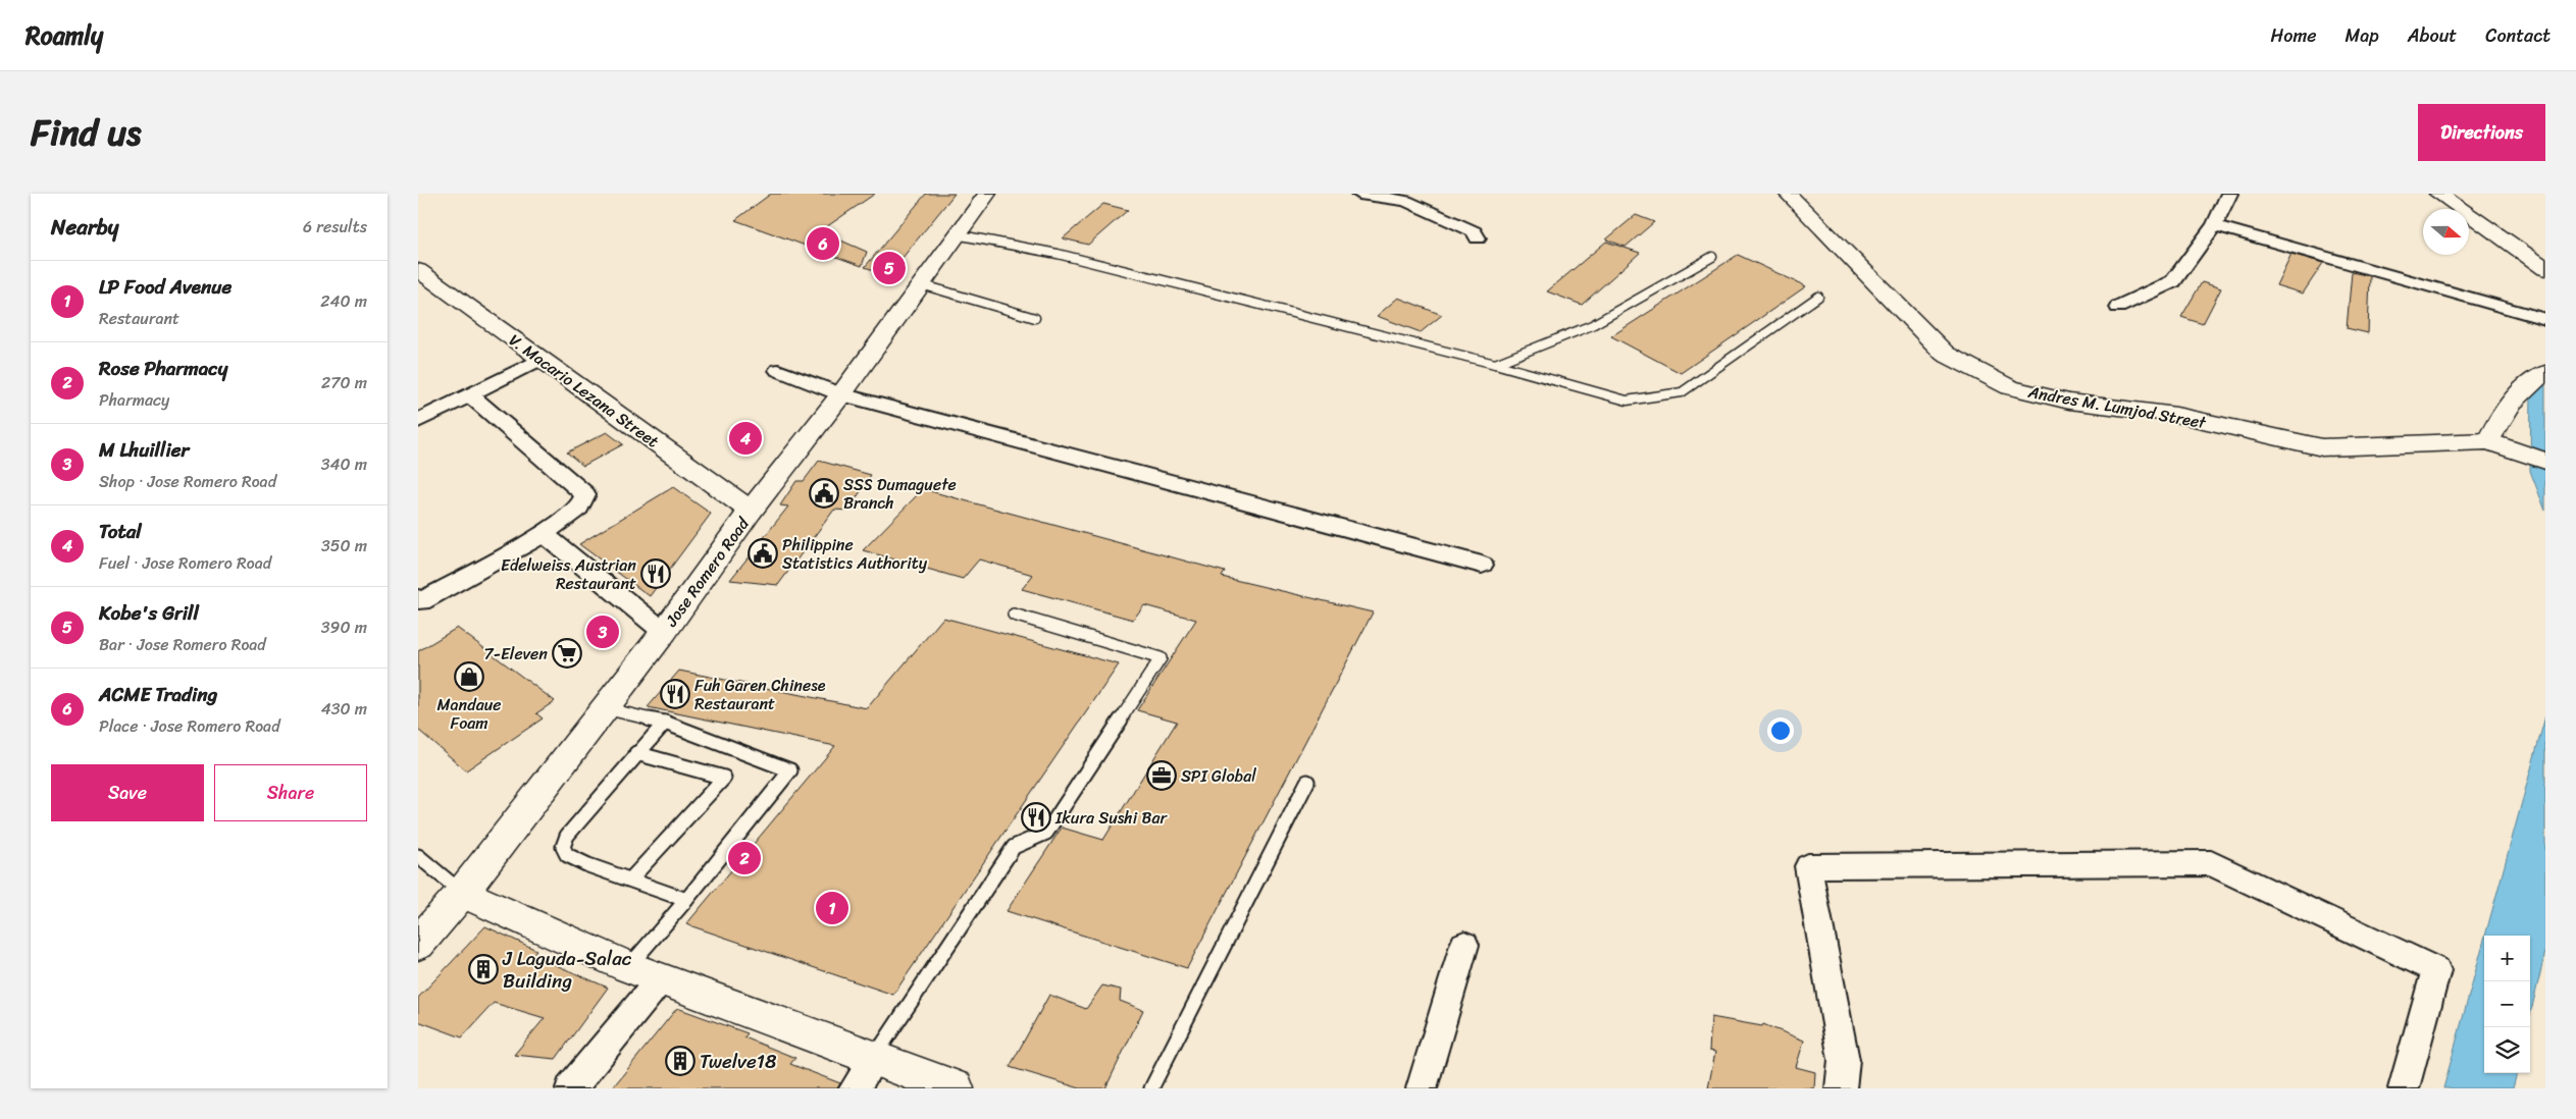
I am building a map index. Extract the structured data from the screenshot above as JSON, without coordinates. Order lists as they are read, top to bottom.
{
  "streets": {
    "main road": ["V. Macario Lezana Street", "Andres M. Lumjod Street", "Jose Romero Road"]
  },
  "crossings": [
    ["V. Macario Lezana Street", "Jose Romero Road"]
  ],
  "places": {
    "public building": ["SSS Dumaguete Branch", "Philippine Statistics Authority"],
    "restaurant": ["Edelweiss Austrian Restaurant", "Fuh Garen Chinese Restaurant", "Ikura Sushi Bar"],
    "supermarket": ["7-Eleven"],
    "shop": ["Mandaue Foam"],
    "office": ["SPI Global"],
    "building": ["J Laguda-Salac Building", "Twelve18"]
  },
  "north": "right",
  "page": {
    "header": "Roamly",
    "nav": [
      "Home",
      "Map",
      "About",
      "Contact"
    ],
    "title": "Find us",
    "buttons": [
      "Directions",
      ["Save", "Share"]
    ],
    "heading": ["Nearby", "6 results"],
    "pins": [
      "6",
      "5",
      "4",
      "3",
      "2",
      "1"
    ],
    "list": [
      {
        "mark": "1",
        "name": "LP Food Avenue",
        "note": "Restaurant",
        "value": "240 m"
      },
      {
        "mark": "2",
        "name": "Rose Pharmacy",
        "note": "Pharmacy",
        "value": "270 m"
      },
      {
        "mark": "3",
        "name": "M Lhuillier",
        "note": "Shop · Jose Romero Road",
        "value": "340 m"
      },
      {
        "mark": "4",
        "name": "Total",
        "note": "Fuel · Jose Romero Road",
        "value": "350 m"
      },
      {
        "mark": "5",
        "name": "Kobe's Grill",
        "note": "Bar · Jose Romero Road",
        "value": "390 m"
      },
      {
        "mark": "6",
        "name": "ACME Trading",
        "note": "Place · Jose Romero Road",
        "value": "430 m"
      }
    ],
    "map_buttons": ["+", "−"]
  }
}
